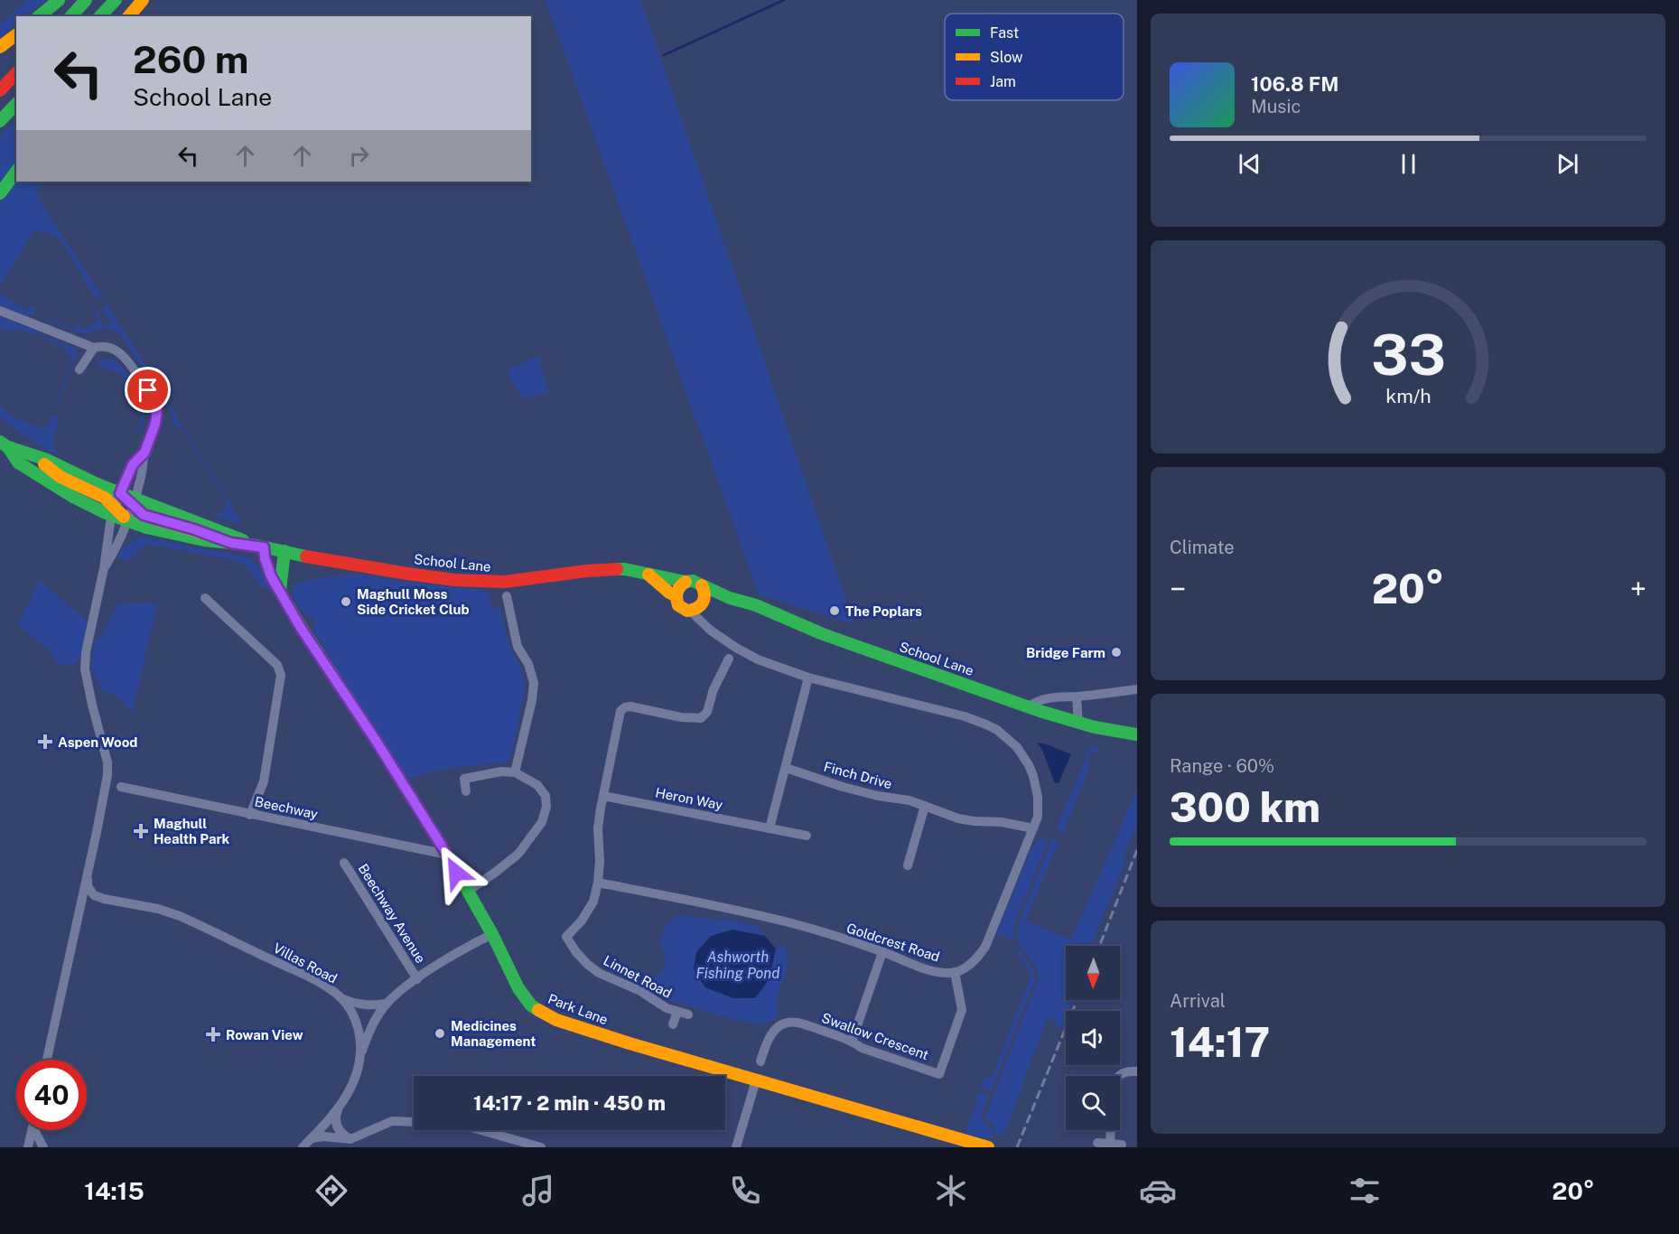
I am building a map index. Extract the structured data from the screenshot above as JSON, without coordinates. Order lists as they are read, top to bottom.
{
  "streets": {
    "main road": ["School Lane", "Park Lane"],
    "street": [
      "Finch Drive",
      "Heron Way",
      "Beechway",
      "Beechway Avenue",
      "Goldcrest Road",
      "Villas Road",
      "Linnet Road",
      "Swallow Crescent"
    ]
  },
  "crossings": [
    ["School Lane", "Goldcrest Road"],
    ["School Lane", "Park Lane"],
    ["Finch Drive", "Goldcrest Road"],
    ["Beechway", "Park Lane"],
    ["Goldcrest Road", "Linnet Road"],
    ["Goldcrest Road", "Swallow Crescent"]
  ],
  "water": ["Ashworth Fishing Pond"],
  "places": {
    "other": [
      "Maghull Moss Side Cricket Club",
      "The Poplars",
      "Bridge Farm",
      "Medicines Management"
    ],
    "health": ["Aspen Wood", "Maghull Health Park", "Rowan View"]
  },
  "legend": ["Fast", "Slow", "Jam"],
  "north": "bottom",
  "page": {
    "turn": ["260 m", "School Lane"],
    "song": ["106.8 FM", "Music"],
    "tile": [
      "Climate",
      ["Range · 60%", "300 km"],
      ["Arrival", "14:17"]
    ],
    "heat": ["−", "20°", "+"],
    "limit": "40",
    "trip": "14:17 · 2 min · 450 m",
    "tabs": ["14:15", "20°"],
    "gauge": ["33", "km/h"]
  }
}
